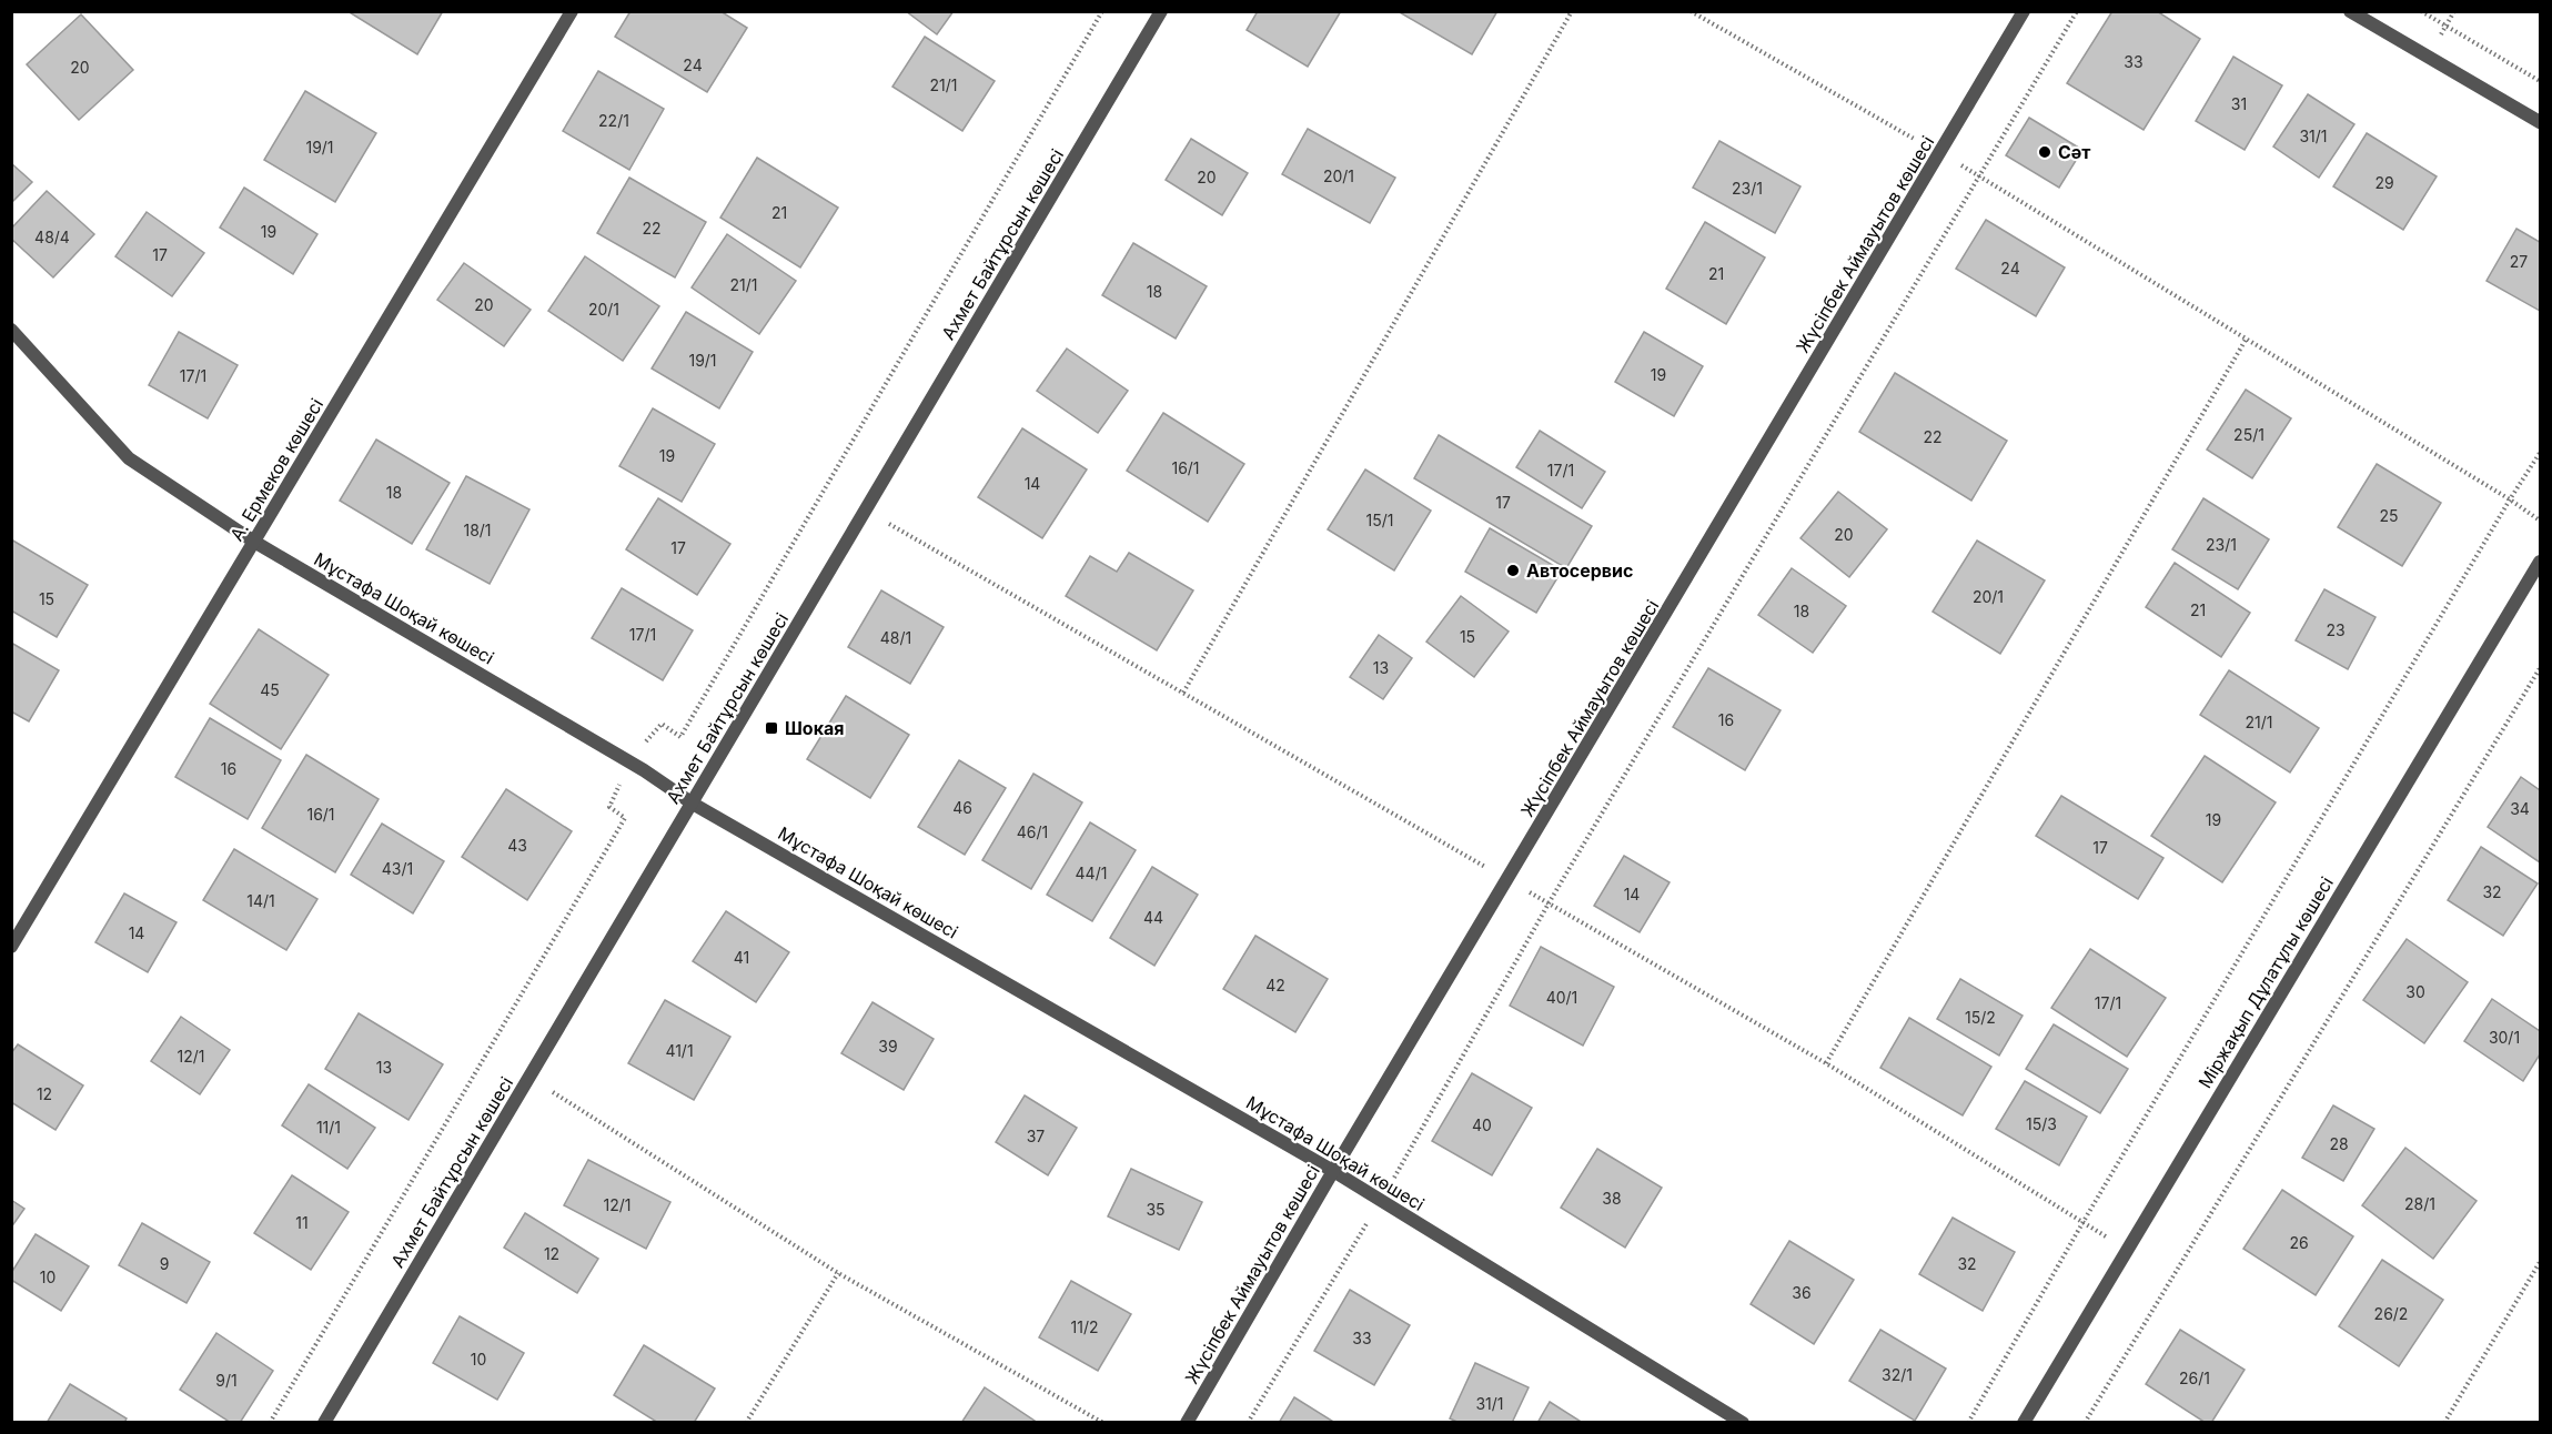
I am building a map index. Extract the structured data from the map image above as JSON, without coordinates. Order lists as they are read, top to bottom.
{
  "streets": {
    "street": [
      "Ахмет Байтұрсын көшесі",
      "Жүсіпбек Аймауытов көшесі",
      "А. Ермеков көшесі",
      "Мұстафа Шоқай көшесі",
      "Міржақып Дұлатұлы көшесі"
    ]
  },
  "crossings": [
    ["Ахмет Байтұрсын көшесі", "Мұстафа Шоқай көшесі"],
    ["Жүсіпбек Аймауытов көшесі", "Мұстафа Шоқай көшесі"],
    ["А. Ермеков көшесі", "Мұстафа Шоқай көшесі"]
  ],
  "places": {
    "other": ["Сәт", "Автосервис"],
    "transit": ["Шокая"]
  },
  "house_numbers": [
    "33",
    "24",
    "20",
    "21/1",
    "31",
    "22/1",
    "31/1",
    "19/1",
    "20/1",
    "20",
    "29",
    "23/1",
    "21",
    "22",
    "19",
    "48/4",
    "17",
    "27",
    "24",
    "21",
    "21/1",
    "18",
    "20",
    "20/1",
    "19/1",
    "19",
    "17/1",
    "25/1",
    "22",
    "19",
    "16/1",
    "17/1",
    "14",
    "18",
    "17",
    "25",
    "15/1",
    "18/1",
    "20",
    "23/1",
    "17",
    "20/1",
    "15",
    "21",
    "18",
    "23",
    "17/1",
    "15",
    "48/1",
    "13",
    "45",
    "16",
    "21/1",
    "16",
    "46",
    "34",
    "16/1",
    "19",
    "46/1",
    "43",
    "17",
    "43/1",
    "44/1",
    "32",
    "14",
    "14/1",
    "44",
    "14",
    "41",
    "42",
    "30",
    "40/1",
    "17/1",
    "15/2",
    "30/1",
    "39",
    "41/1",
    "12/1",
    "13",
    "12",
    "15/3",
    "40",
    "11/1",
    "37",
    "28",
    "38",
    "28/1",
    "12/1",
    "35",
    "11",
    "26",
    "12",
    "9",
    "32",
    "10",
    "36",
    "26/2",
    "11/2",
    "33",
    "10",
    "32/1",
    "26/1",
    "9/1",
    "31/1"
  ]
}
